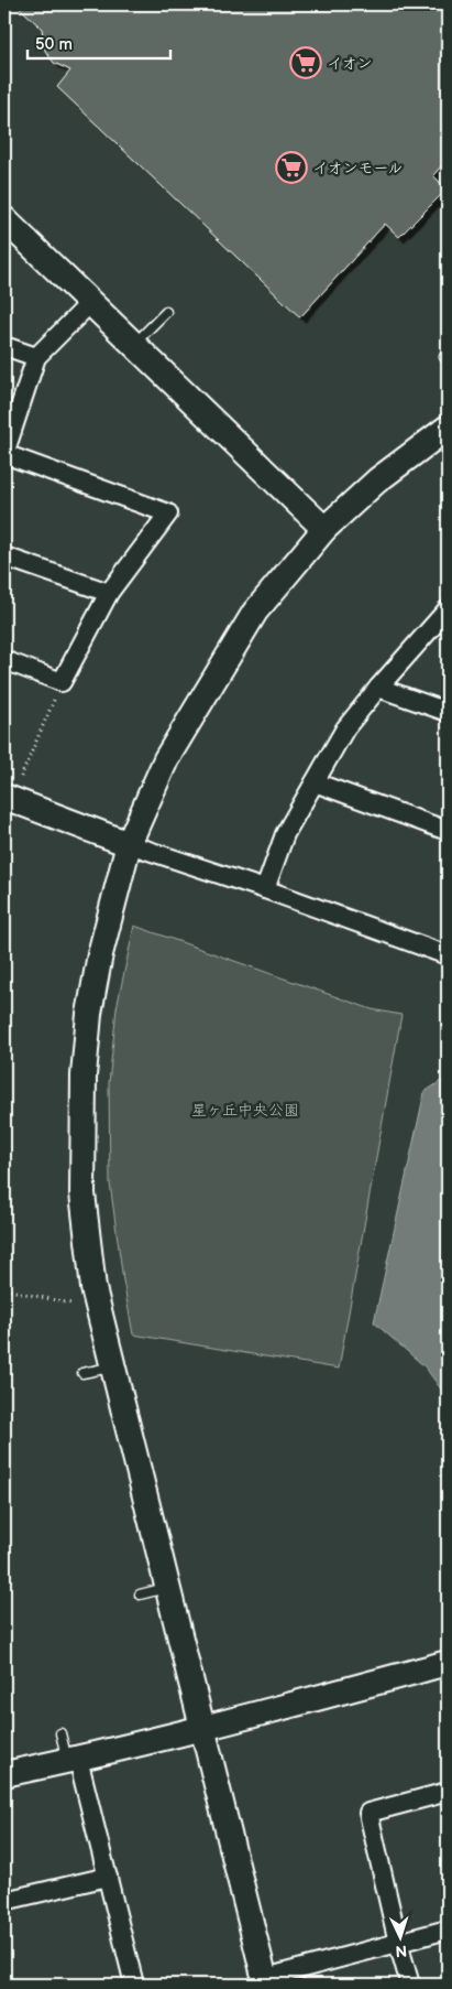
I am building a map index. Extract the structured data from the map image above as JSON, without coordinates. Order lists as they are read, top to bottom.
{
  "parks": ["星ヶ丘中央公園"],
  "places": {
    "supermarket": ["イオン", "イオンモール"]
  },
  "scale_bar": "50 m",
  "north": "bottom"
}
